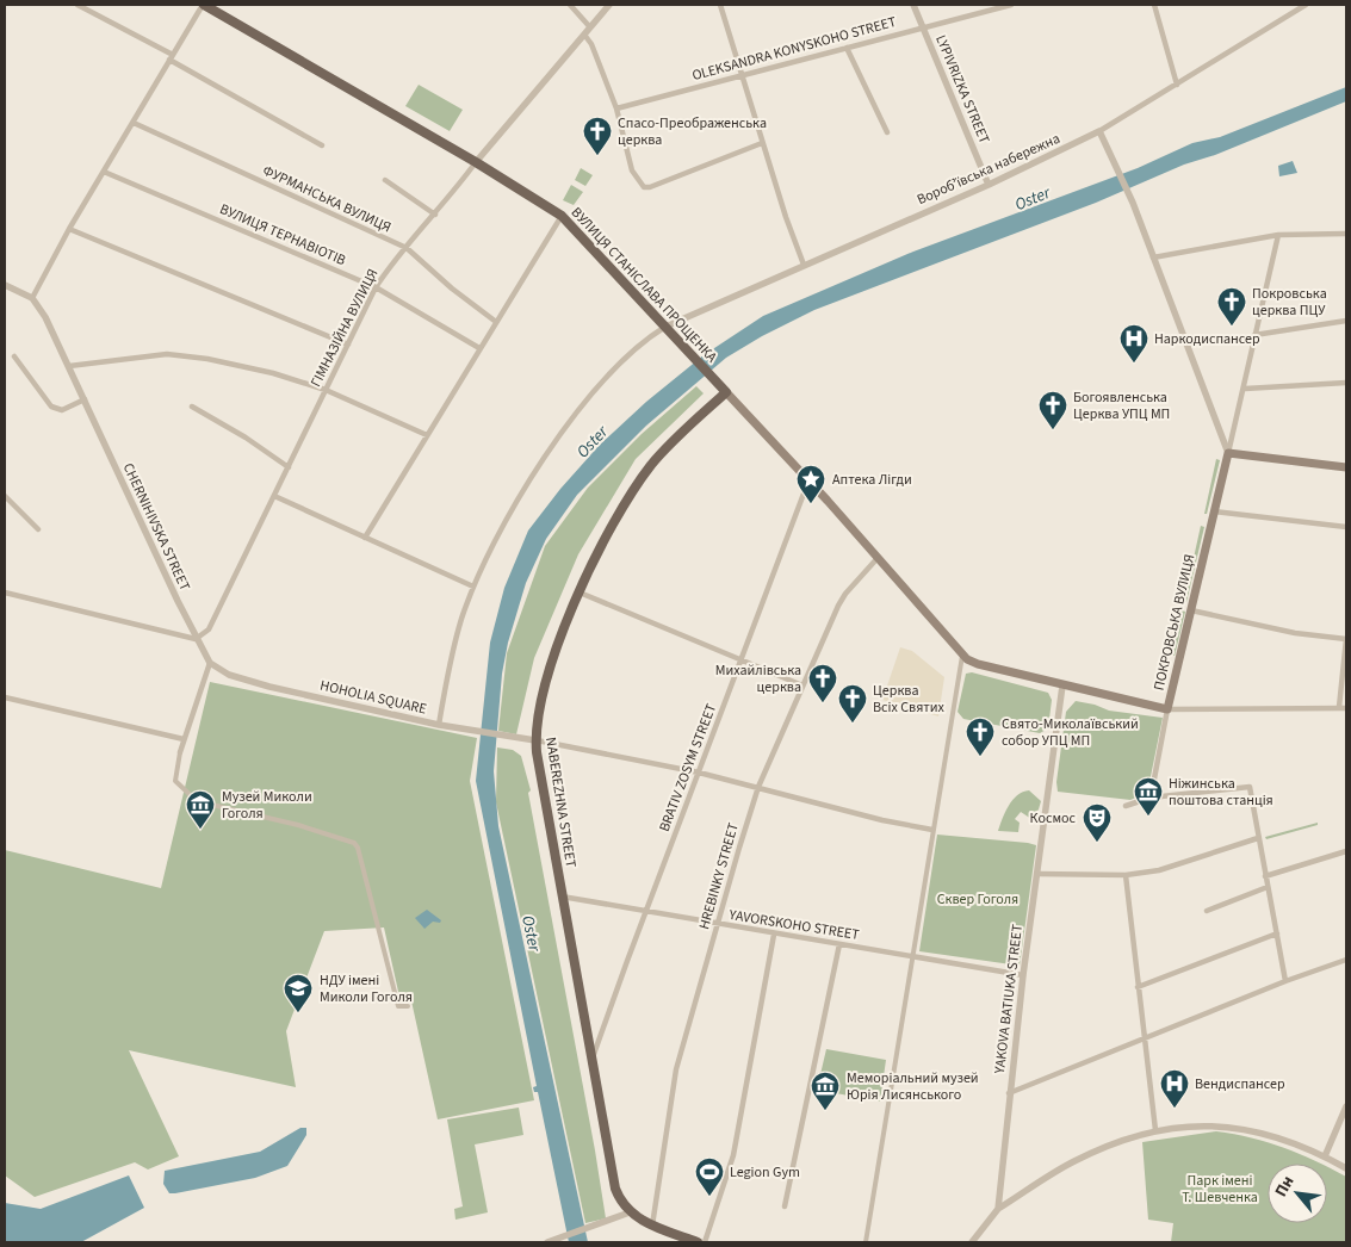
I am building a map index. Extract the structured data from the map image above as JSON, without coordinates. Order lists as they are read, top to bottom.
{
  "streets": {
    "main road": ["ВУЛИЦЯ СТАНІСЛАВА ПРОЩЕНКА", "ПОКРОВСЬКА ВУЛИЦЯ", "NABEREZHNA STREET"],
    "street": [
      "OLEKSANDRA KONYSKOHO STREET",
      "LYPIVRIZKA STREET",
      "Воробʼївська набережна",
      "ФУРМАНСЬКА ВУЛИЦЯ",
      "ВУЛИЦЯ ТЕРНАВІОТІВ",
      "ГІМНАЗІЙНА ВУЛИЦЯ",
      "CHERNIHIVSKA STREET",
      "HOHOLIA SQUARE",
      "BRATIV ZOSYM STREET",
      "HREBINKY STREET",
      "YAVORSKOHO STREET",
      "YAKOVA BATIUKA STREET"
    ]
  },
  "crossings": [
    ["OLEKSANDRA KONYSKOHO STREET", "LYPIVRIZKA STREET"],
    ["LYPIVRIZKA STREET", "Воробʼївська набережна"],
    ["Воробʼївська набережна", "ВУЛИЦЯ СТАНІСЛАВА ПРОЩЕНКА"],
    ["ФУРМАНСЬКА ВУЛИЦЯ", "ГІМНАЗІЙНА ВУЛИЦЯ"],
    ["ВУЛИЦЯ ТЕРНАВІОТІВ", "ГІМНАЗІЙНА ВУЛИЦЯ"],
    ["ВУЛИЦЯ СТАНІСЛАВА ПРОЩЕНКА", "ГІМНАЗІЙНА ВУЛИЦЯ"],
    ["ВУЛИЦЯ СТАНІСЛАВА ПРОЩЕНКА", "BRATIV ZOSYM STREET"],
    ["ВУЛИЦЯ СТАНІСЛАВА ПРОЩЕНКА", "NABEREZHNA STREET"],
    ["ВУЛИЦЯ СТАНІСЛАВА ПРОЩЕНКА", "HREBINKY STREET"],
    ["ГІМНАЗІЙНА ВУЛИЦЯ", "CHERNIHIVSKA STREET"],
    ["CHERNIHIVSKA STREET", "HOHOLIA SQUARE"],
    ["HOHOLIA SQUARE", "NABEREZHNA STREET"],
    ["BRATIV ZOSYM STREET", "NABEREZHNA STREET"],
    ["BRATIV ZOSYM STREET", "YAVORSKOHO STREET"],
    ["NABEREZHNA STREET", "HREBINKY STREET"],
    ["NABEREZHNA STREET", "YAVORSKOHO STREET"],
    ["HREBINKY STREET", "YAVORSKOHO STREET"],
    ["YAVORSKOHO STREET", "YAKOVA BATIUKA STREET"]
  ],
  "water": ["Oster"],
  "parks": ["Сквер Гоголя", "Парк імені Т. Шевченка"],
  "places": {
    "church": [
      "Спасо-Преображенська церква",
      "Покровська церква ПЦУ",
      "Богоявленська Церква УПЦ МП",
      "Михайлівська церква",
      "Церква Всіх Святих",
      "Свято-Миколаївський собор УПЦ МП"
    ],
    "hospital": ["Наркодиспансер", "Вендиспансер"],
    "place": ["Аптека Лігди"],
    "museum": ["Ніжинська поштова станція", "Музей Миколи Гоголя", "Меморіальний музей Юрія Лисянського"],
    "theatre": ["Космос"],
    "school or university": ["НДУ імені Миколи Гоголя"],
    "sports": ["Legion Gym"]
  },
  "north": "top left"
}
